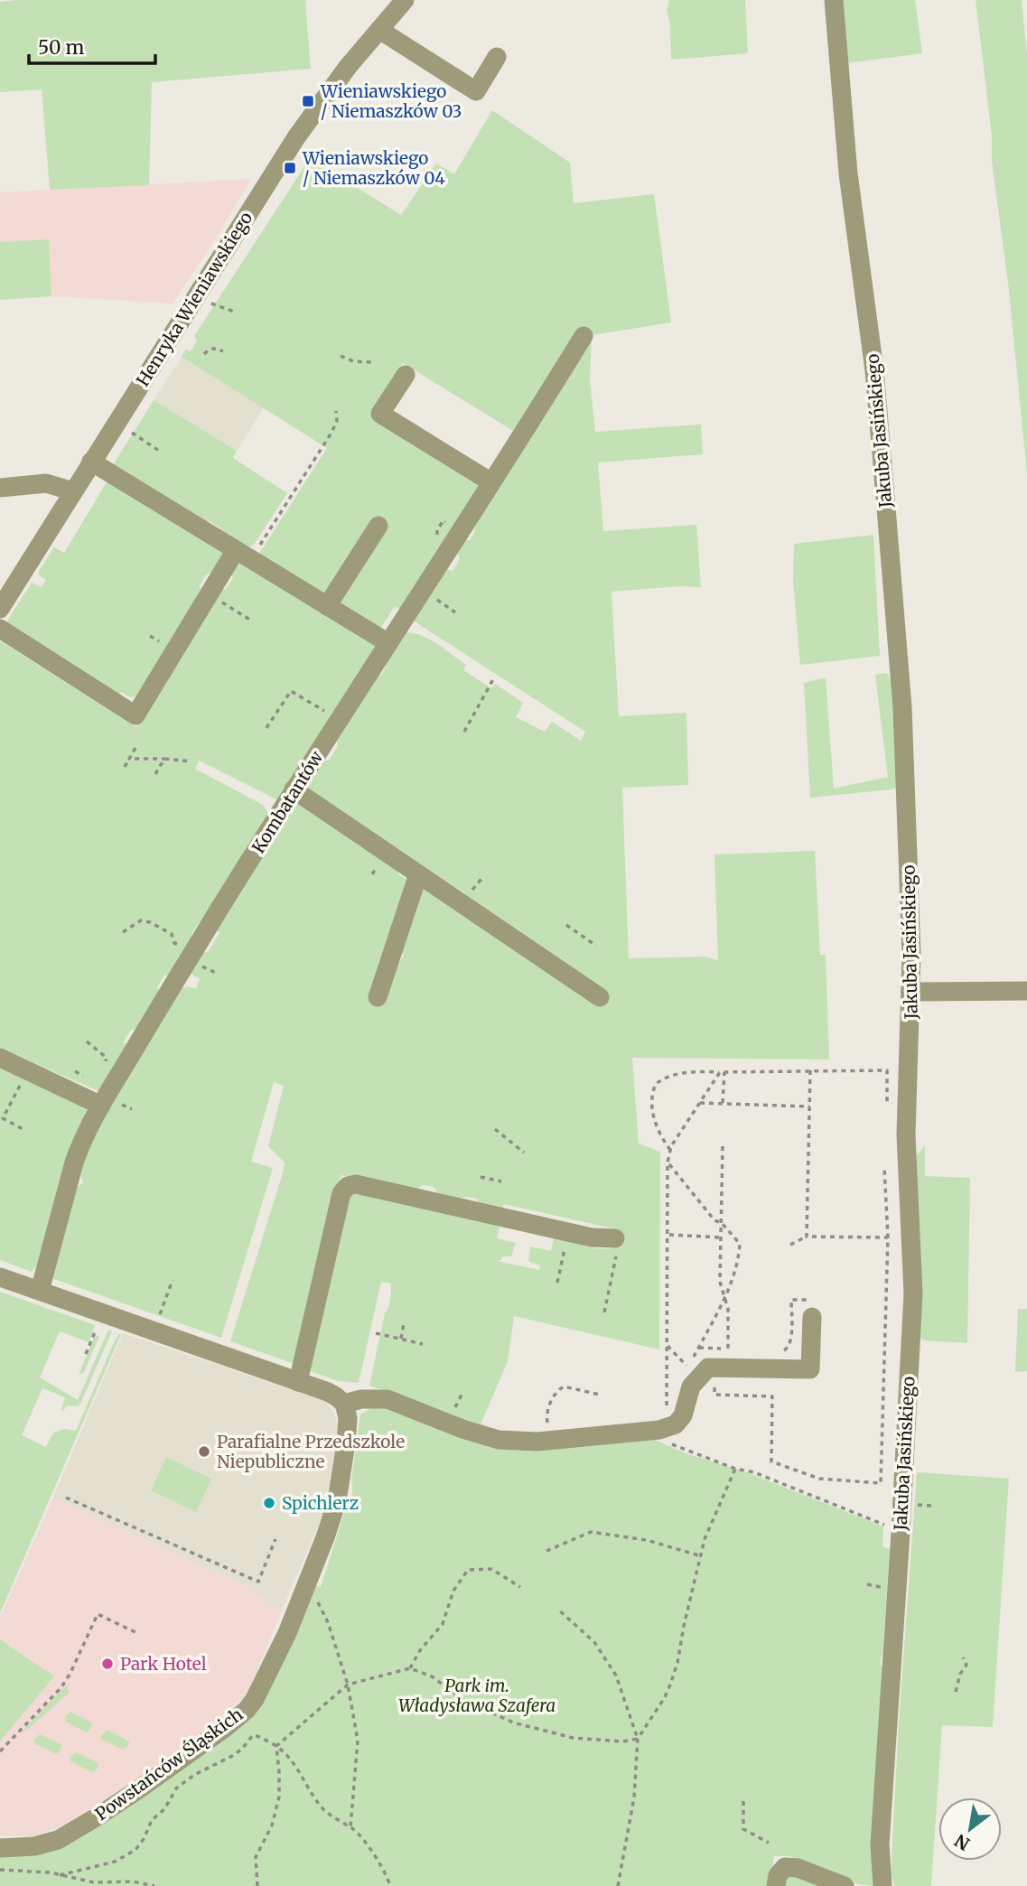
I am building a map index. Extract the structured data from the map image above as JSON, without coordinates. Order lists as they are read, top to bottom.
{
  "streets": {
    "street": [
      "Henryka Wieniawskiego",
      "Jakuba Jasińskiego",
      "Kombatantów",
      "Powstańców Śląskich"
    ]
  },
  "parks": ["Park im. Władysława Szafera"],
  "places": {
    "transit": ["Wieniawskiego / Niemaszków 03", "Wieniawskiego / Niemaszków 04"],
    "other": ["Parafialne Przedszkole Niepubliczne", "Spichlerz", "Park Hotel"]
  },
  "scale_bar": "50 m",
  "north": "bottom left"
}
